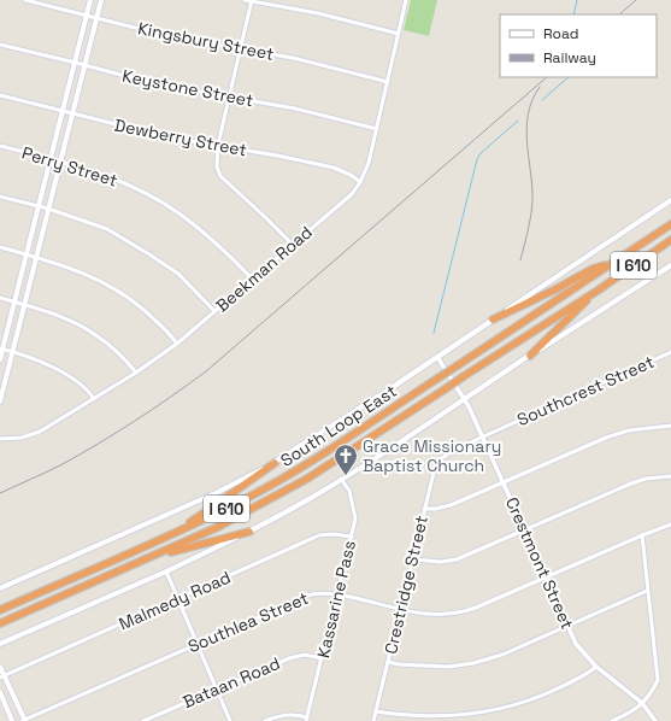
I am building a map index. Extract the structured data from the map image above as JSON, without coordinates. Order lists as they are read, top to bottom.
{
  "streets": {
    "highway": ["I 610", "South Loop East"],
    "street": [
      "Kingsbury Street",
      "Keystone Street",
      "Dewberry Street",
      "Perry Street",
      "Beekman Road",
      "Southcrest Street",
      "Crestmont Street",
      "Crestridge Street",
      "Kassarine Pass",
      "Malmedy Road",
      "Southlea Street",
      "Bataan Road"
    ]
  },
  "crossings": [
    ["Kingsbury Street", "Beekman Road"],
    ["Keystone Street", "Beekman Road"],
    ["Dewberry Street", "Beekman Road"],
    ["Perry Street", "Beekman Road"],
    ["Southcrest Street", "Crestmont Street"],
    ["Southcrest Street", "Crestridge Street"],
    ["Crestmont Street", "Southlea Street"],
    ["Crestridge Street", "Southlea Street"],
    ["Kassarine Pass", "Malmedy Road"],
    ["Kassarine Pass", "Southlea Street"],
    ["Kassarine Pass", "Bataan Road"]
  ],
  "places": {
    "church": ["Grace Missionary Baptist Church"]
  },
  "legend": ["Road", "Railway"]
}
